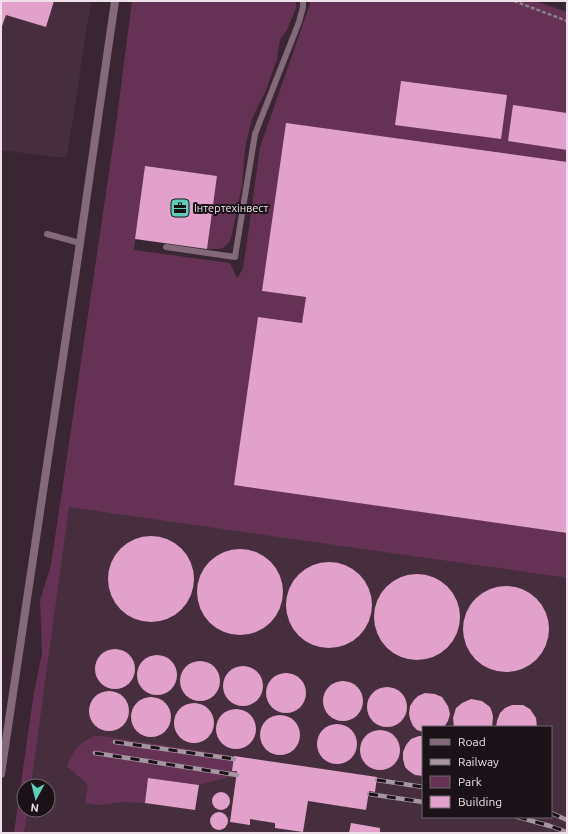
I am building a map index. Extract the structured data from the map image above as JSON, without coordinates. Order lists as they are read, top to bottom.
{
  "places": {
    "office": ["Інтертехінвест"]
  },
  "legend": [
    "Road",
    "Railway",
    "Park",
    "Building"
  ],
  "north": "bottom"
}
